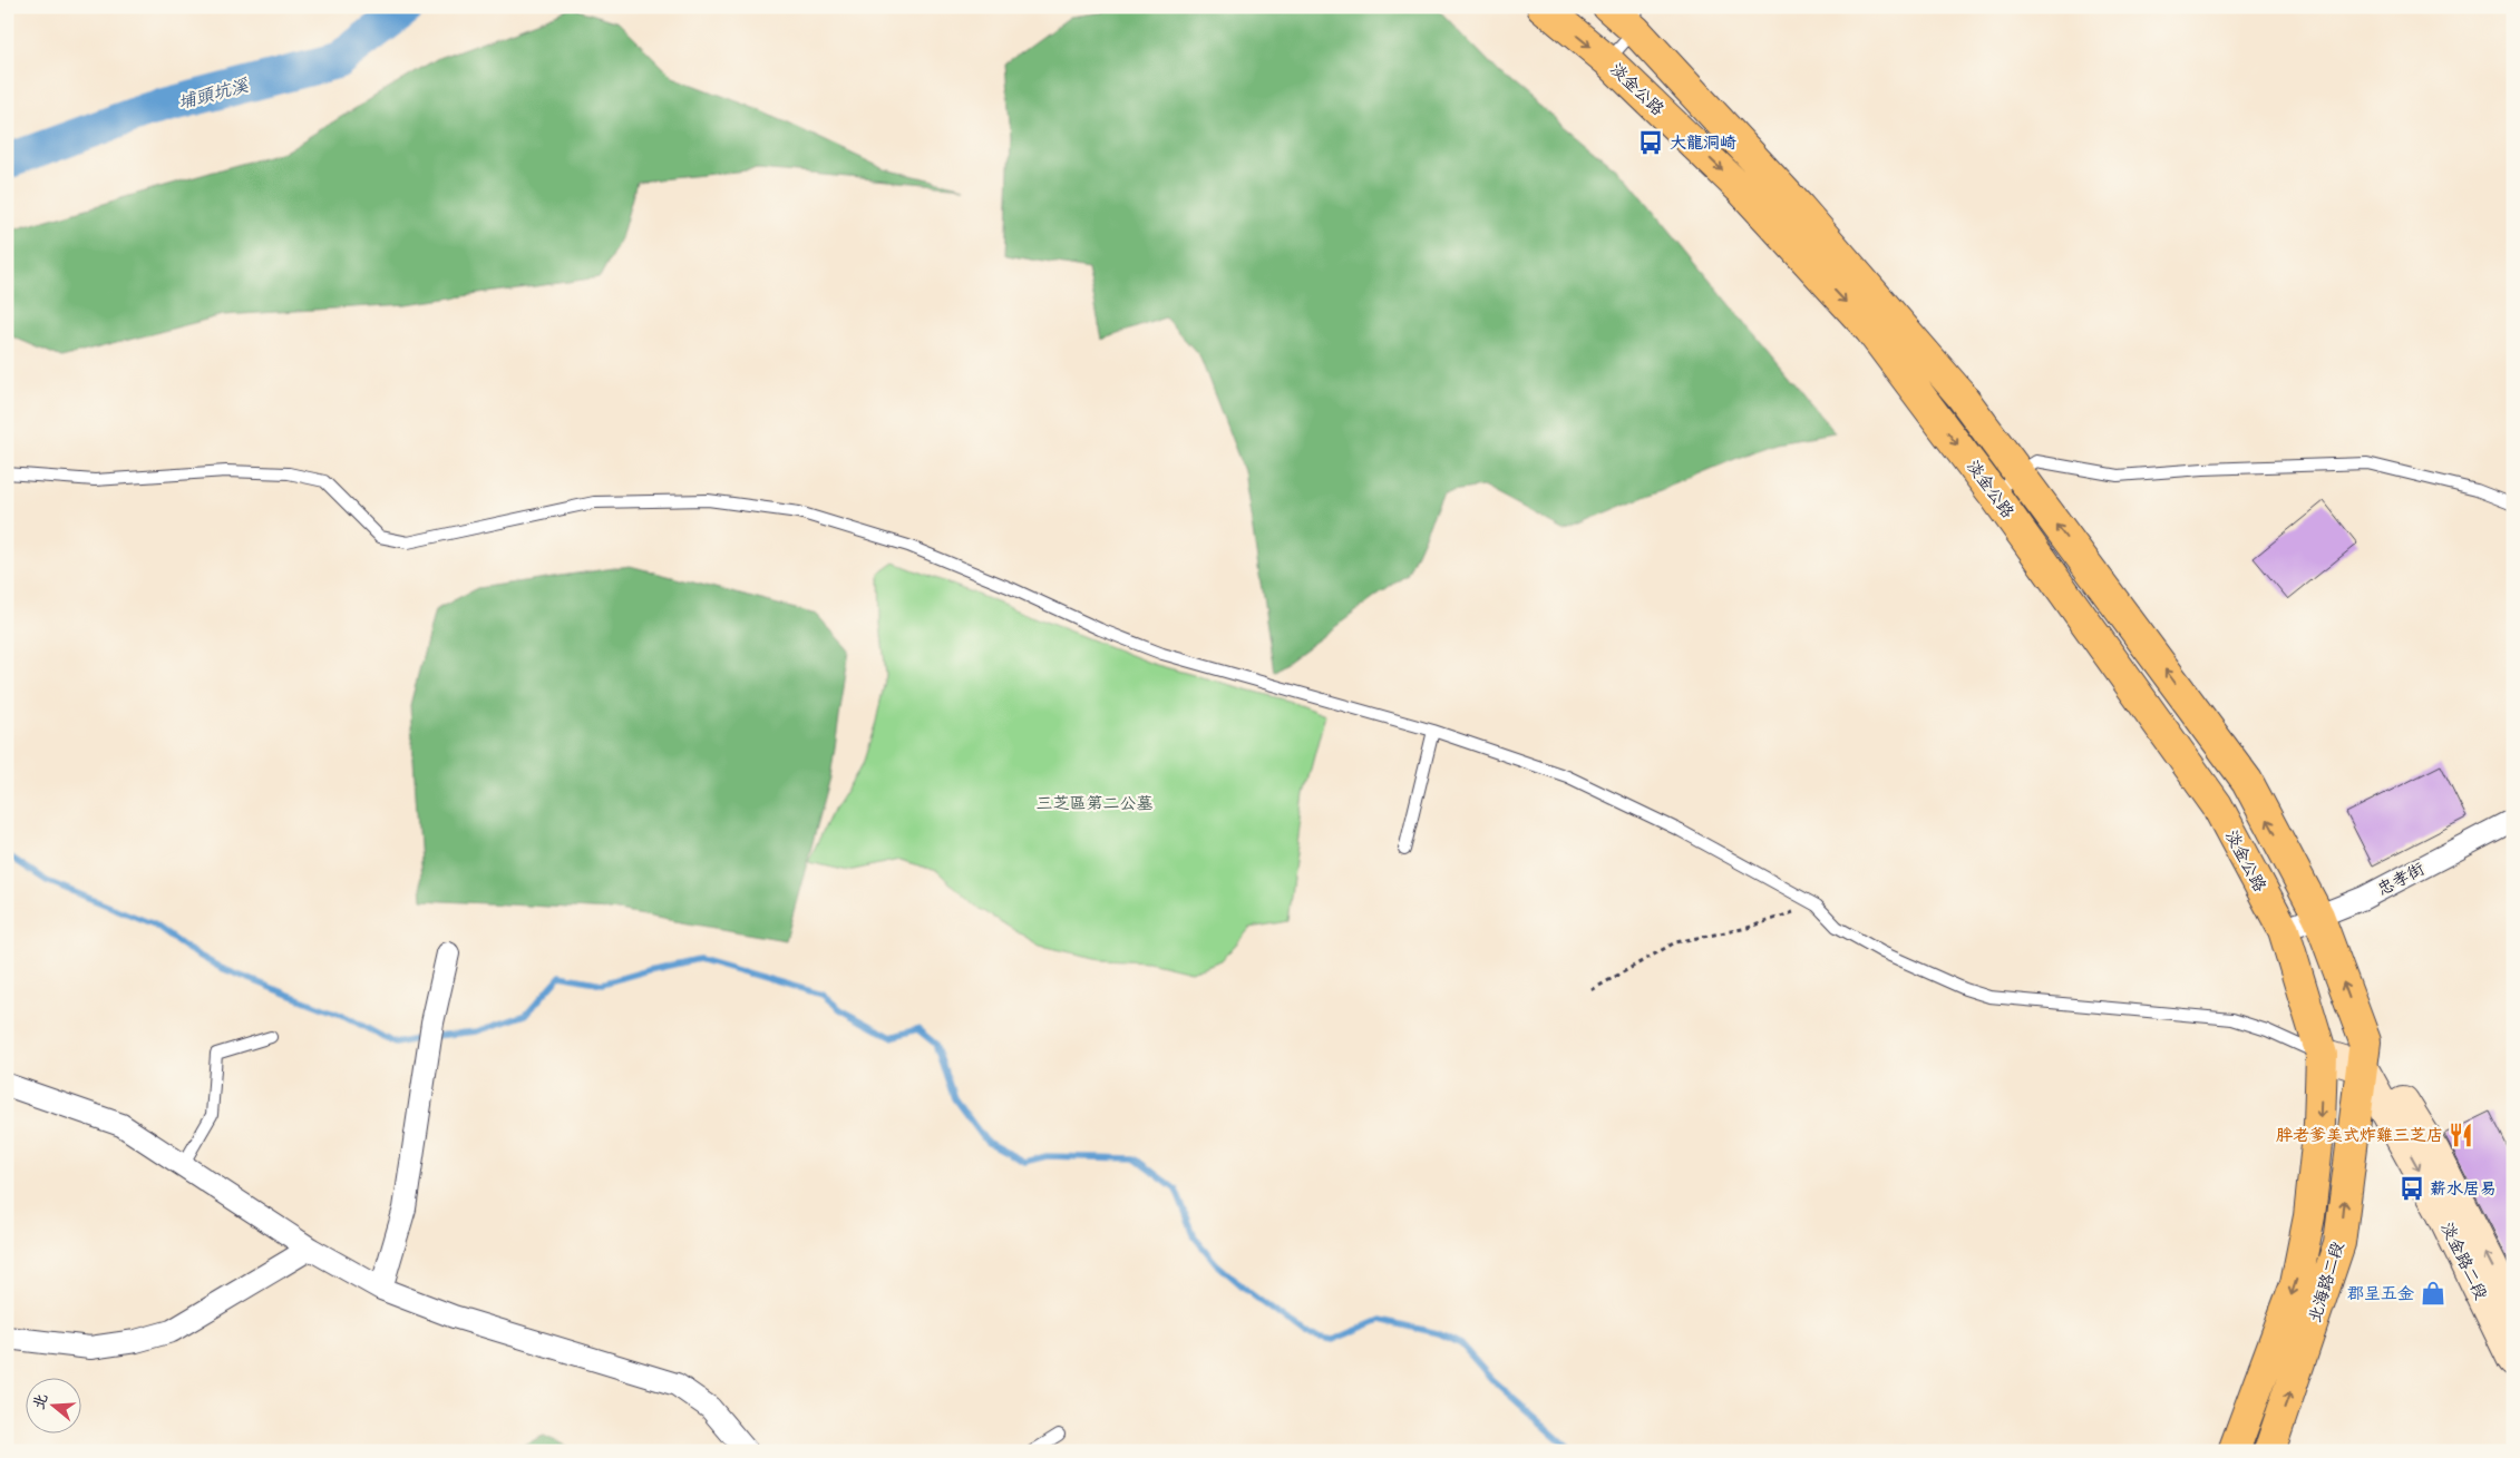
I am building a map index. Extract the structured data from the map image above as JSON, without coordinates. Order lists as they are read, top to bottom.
{
  "streets": {
    "main road": ["淡金公路", "淡金路二段", "北海路二段"],
    "street": ["忠孝街"]
  },
  "crossings": [
    ["淡金公路", "忠孝街"],
    ["淡金公路", "淡金路二段"],
    ["淡金公路", "北海路二段"],
    ["淡金路二段", "北海路二段"]
  ],
  "water": ["埔頭坑溪"],
  "parks": ["三芝區第二公墓"],
  "places": {
    "bus stop": ["大龍洞崎", "薪水居易"],
    "restaurant": ["胖老爹美式炸雞三芝店"],
    "shop": ["郡呈五金"]
  },
  "north": "left"
}
